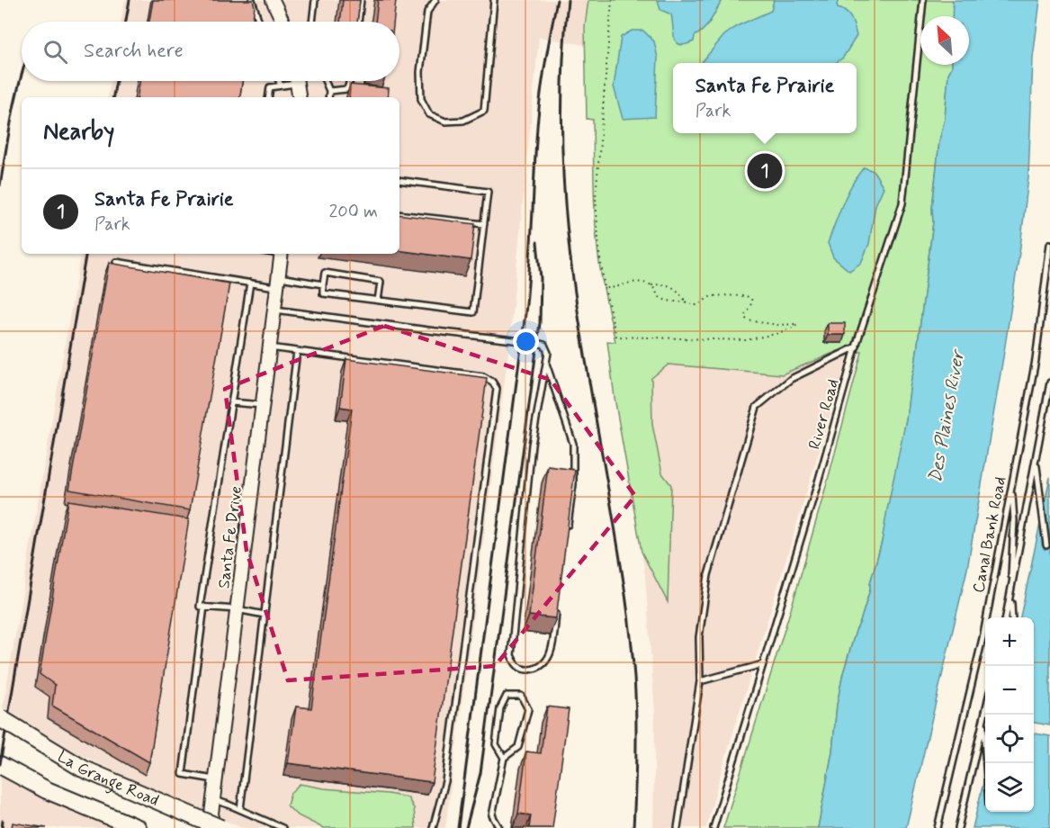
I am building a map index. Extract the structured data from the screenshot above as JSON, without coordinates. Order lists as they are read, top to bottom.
{
  "streets": {
    "highway": ["La Grange Road"],
    "street": ["Santa Fe Drive"],
    "lane": ["River Road", "Canal Bank Road"]
  },
  "water": ["Des Plaines River"],
  "north": "top left",
  "page": {
    "search": "Search here",
    "popup": ["Santa Fe Prairie", "Park"],
    "heading": "Nearby",
    "pins": "1",
    "list": [
      {
        "mark": "1",
        "name": "Santa Fe Prairie",
        "note": "Park",
        "value": "200 m"
      }
    ],
    "map_buttons": ["+", "−"]
  }
}
